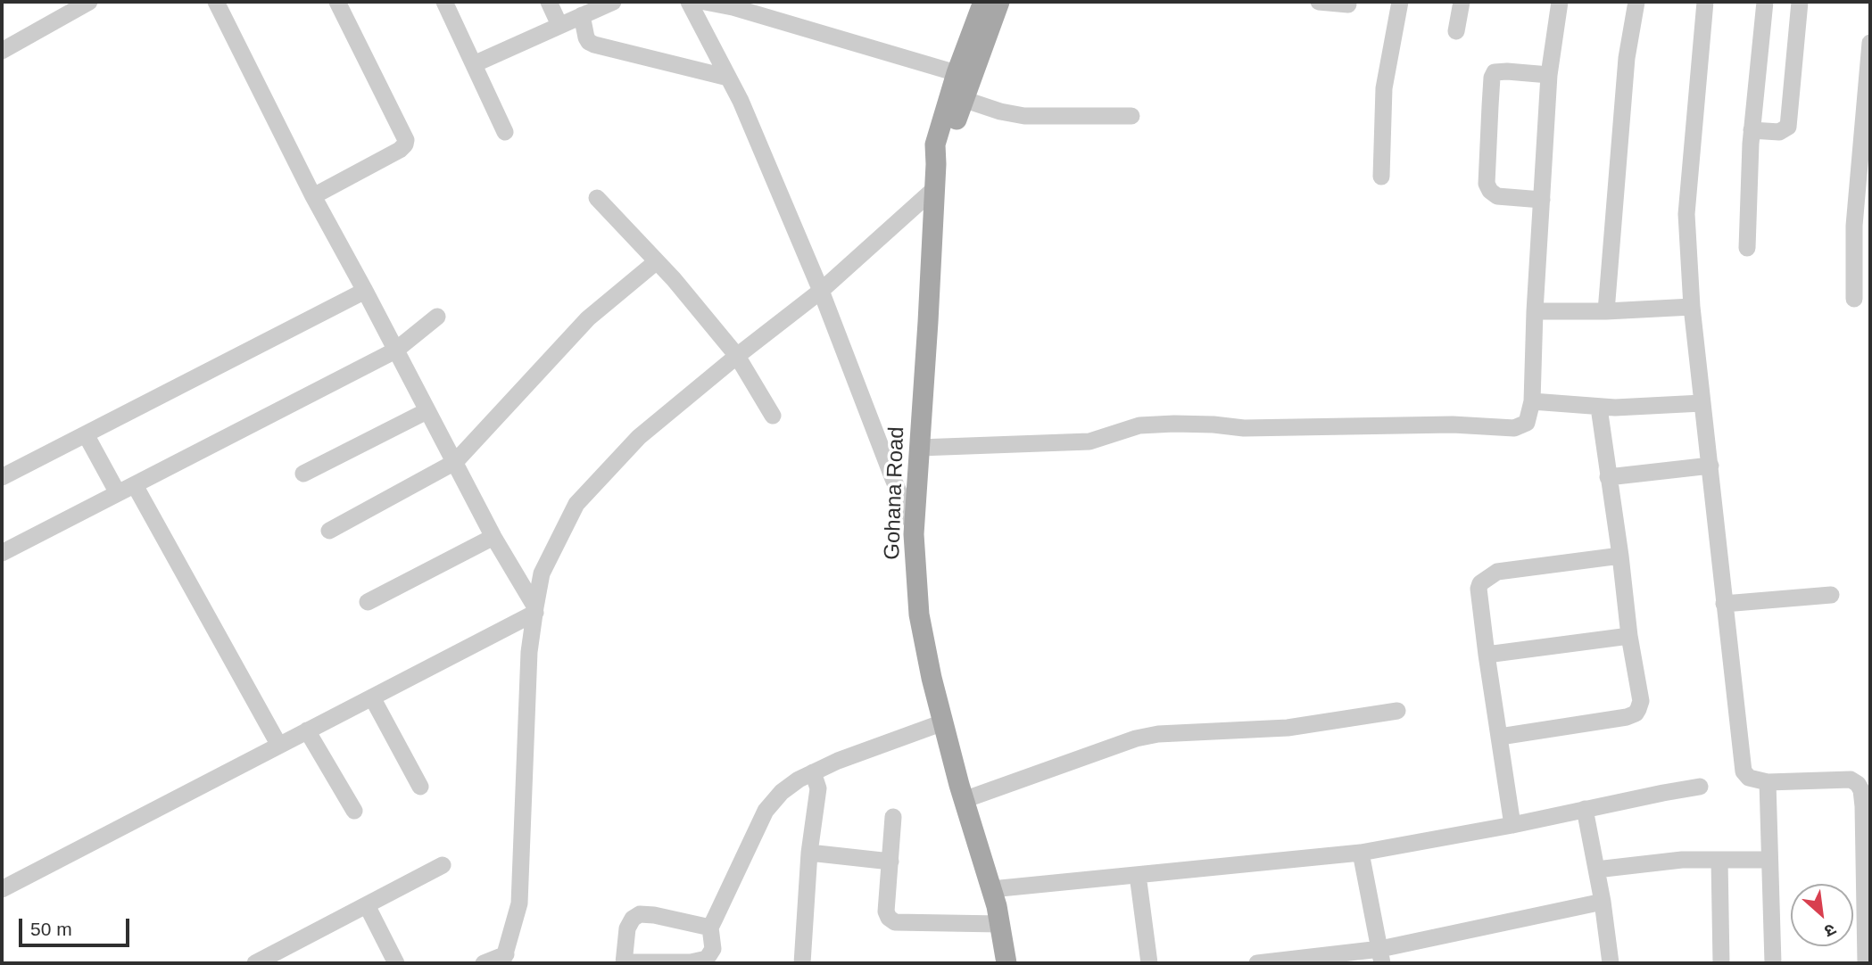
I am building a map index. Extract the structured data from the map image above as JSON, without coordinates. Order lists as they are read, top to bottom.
{
  "streets": {
    "main road": ["Gohana Road"]
  },
  "scale_bar": "50 m",
  "north": "bottom right"
}
